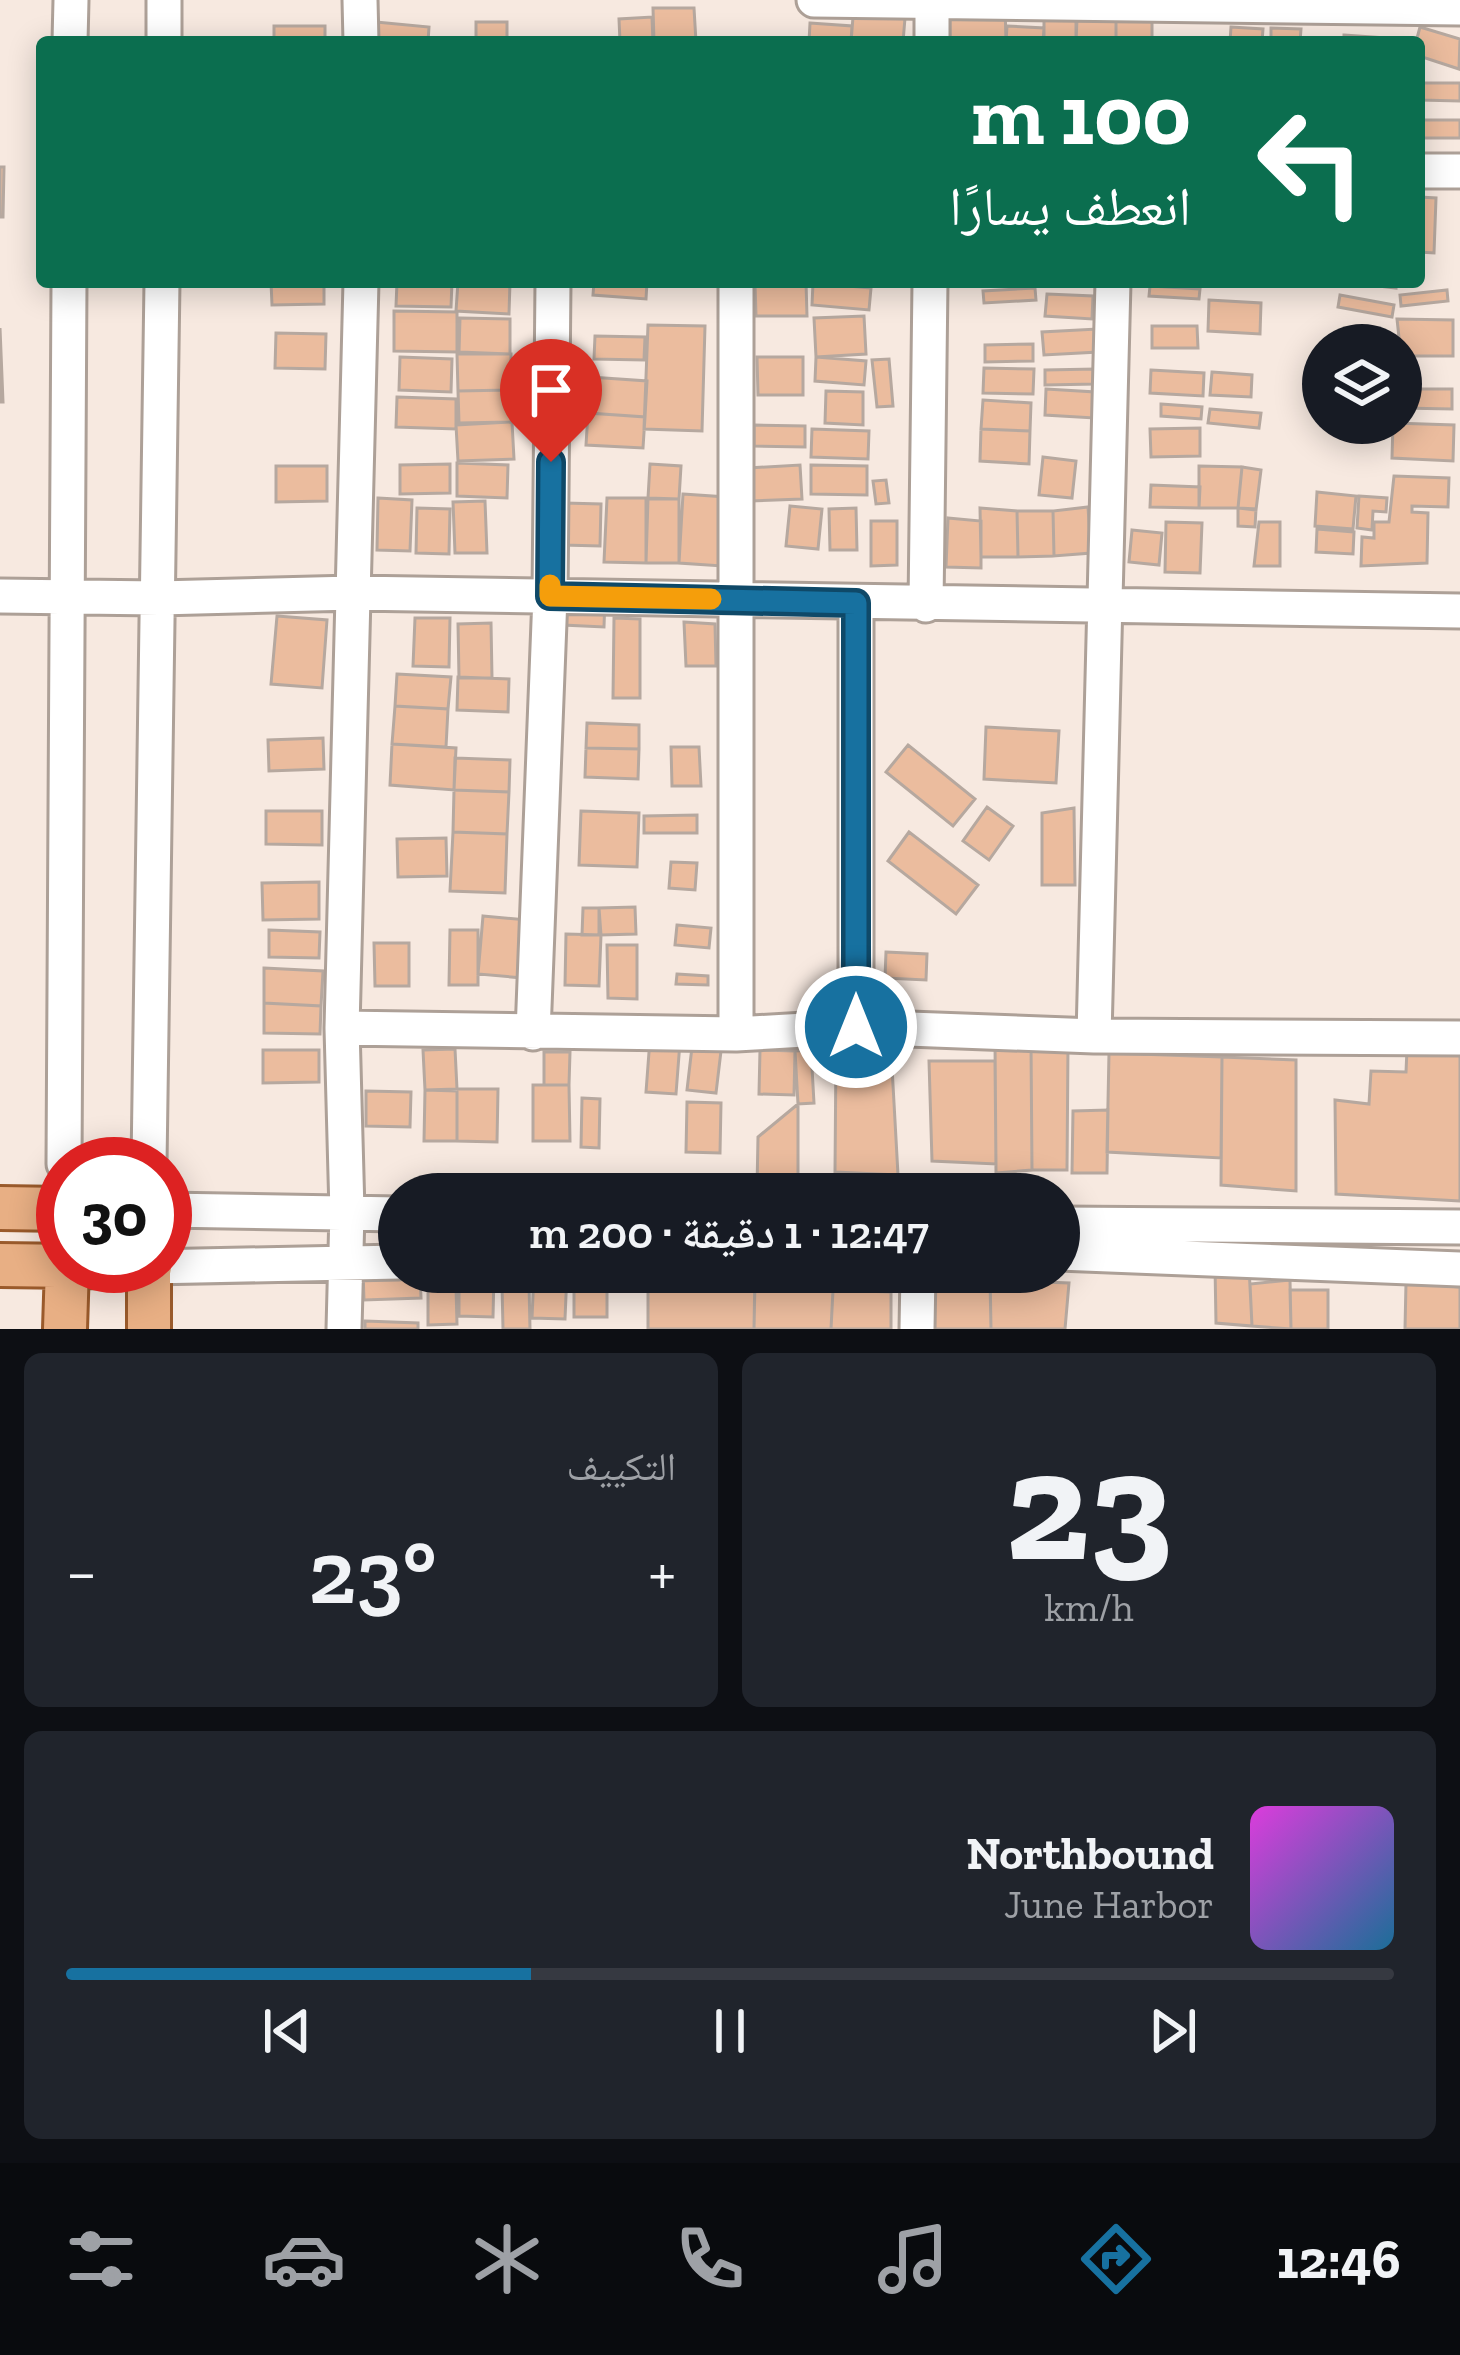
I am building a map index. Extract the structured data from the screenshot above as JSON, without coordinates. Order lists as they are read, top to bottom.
{
  "page": {
    "turn": ["100 m", "انعطف يسارًا"],
    "limit": "30",
    "trip": "12:47 · 1 دقيقة · 200 m",
    "tile": [
      ["23", "km/h"],
      "التكييف"
    ],
    "heat": ["−", "23°", "+"],
    "song": ["Northbound", "June Harbor"],
    "tabs": "12:46"
  }
}
